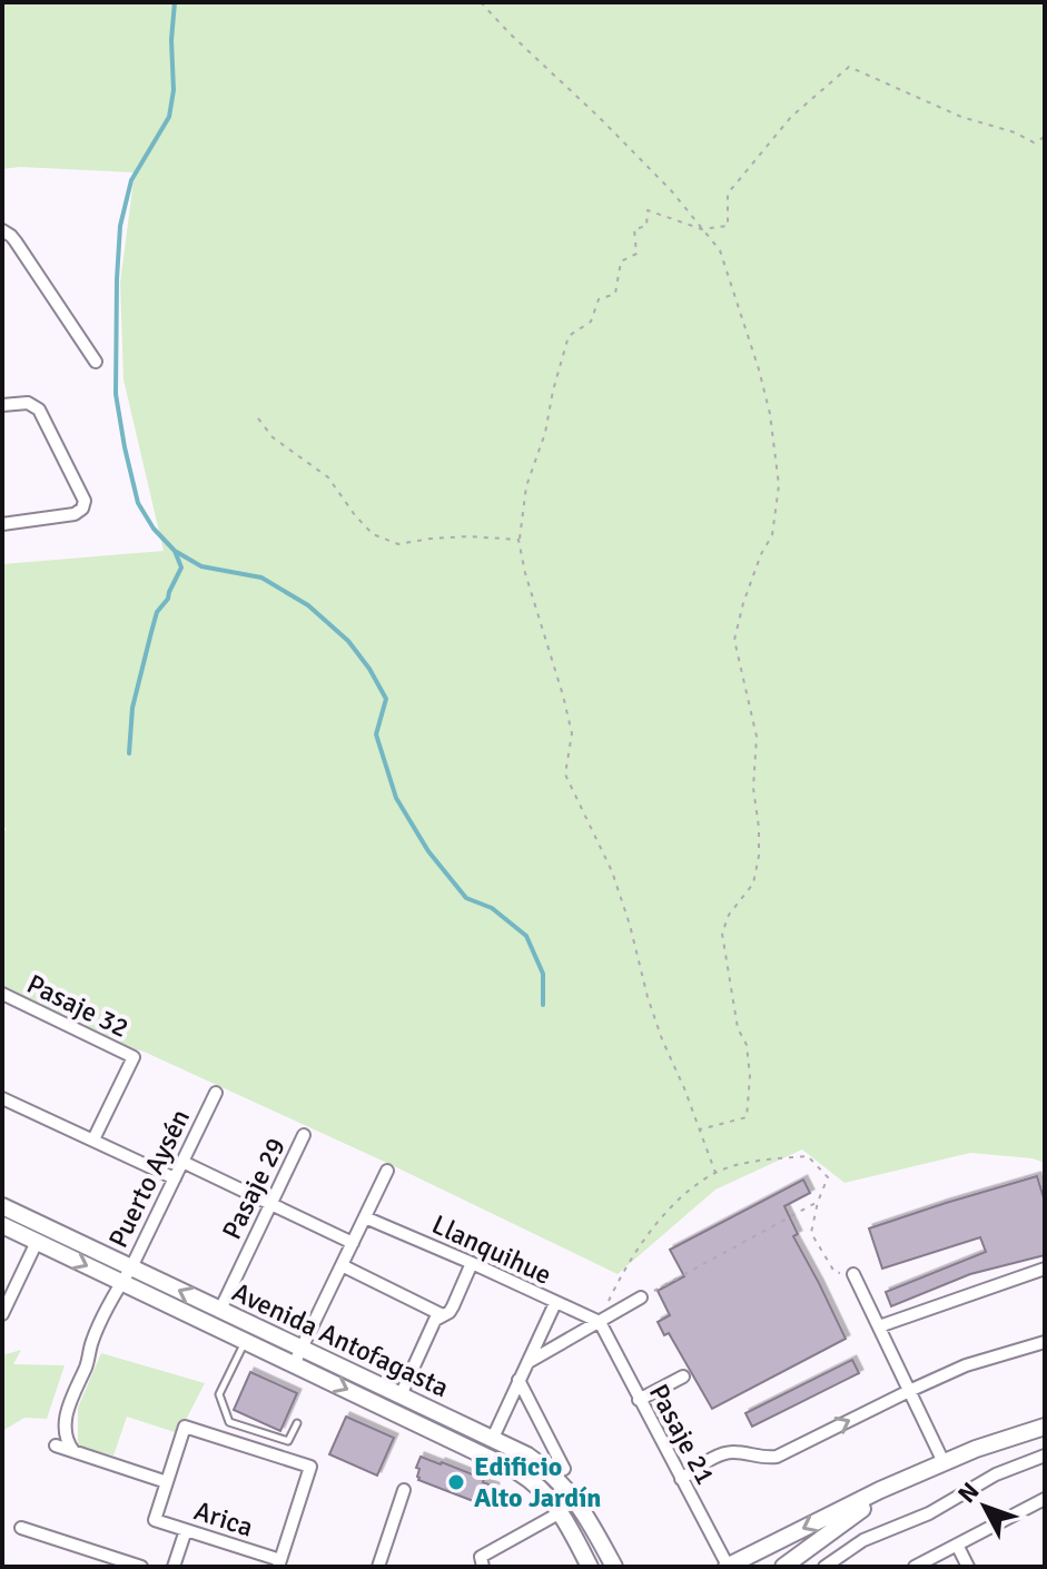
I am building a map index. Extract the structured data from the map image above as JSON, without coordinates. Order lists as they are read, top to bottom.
{
  "streets": {
    "street": [
      "Pasaje 32",
      "Puerto Aysén",
      "Pasaje 29",
      "Llanquihue",
      "Avenida Antofagasta",
      "Pasaje 21",
      "Arica"
    ]
  },
  "crossings": [
    ["Puerto Aysén", "Avenida Antofagasta"],
    ["Pasaje 29", "Avenida Antofagasta"],
    ["Llanquihue", "Pasaje 21"]
  ],
  "places": ["Edificio Alto Jardín"],
  "north": "top left"
}
